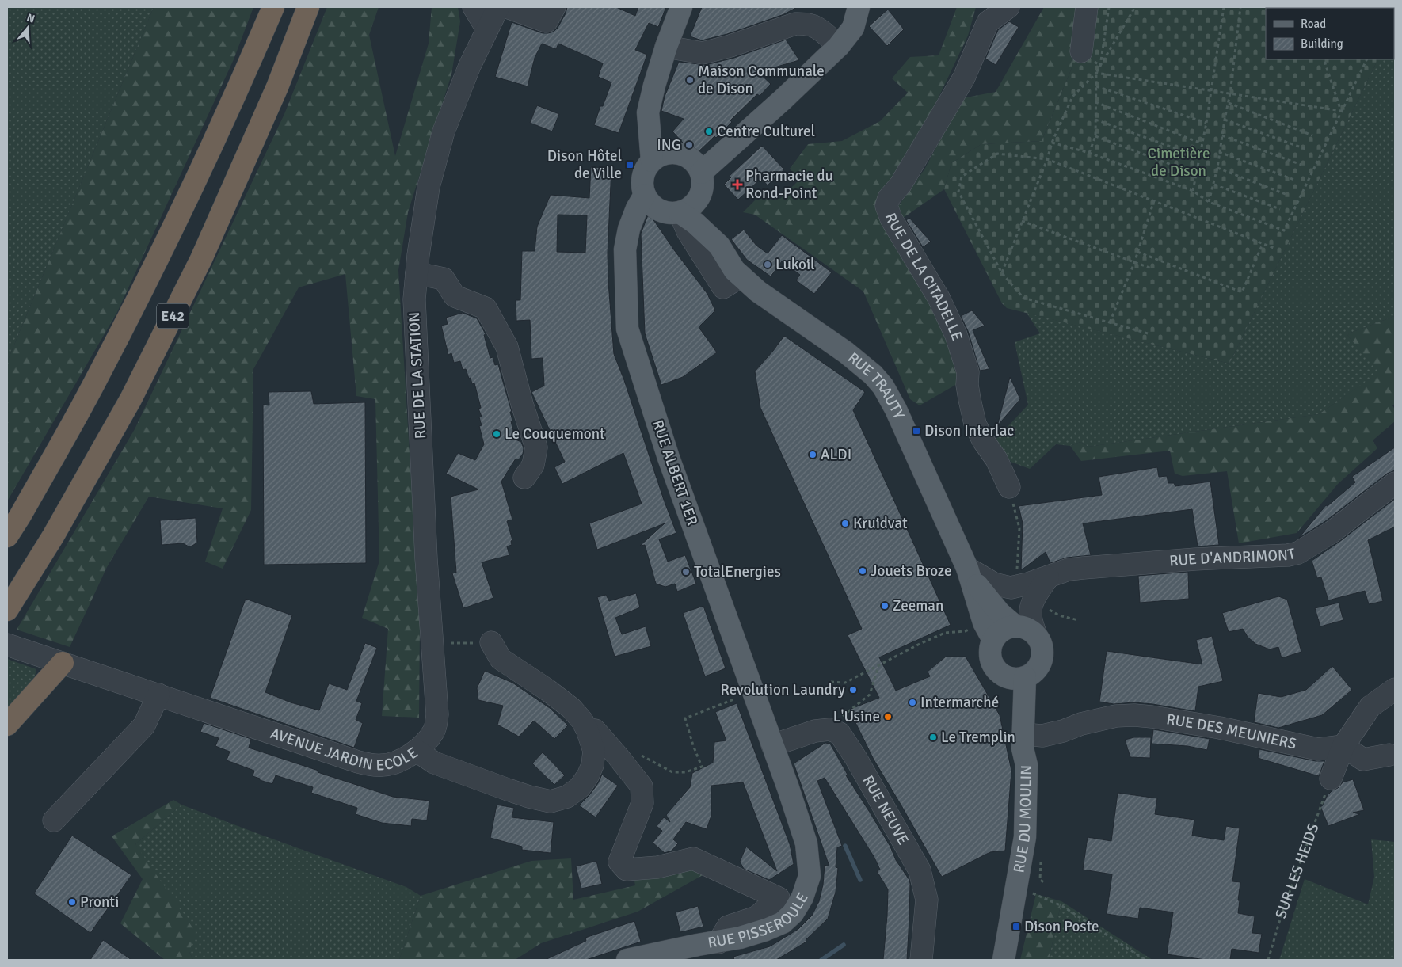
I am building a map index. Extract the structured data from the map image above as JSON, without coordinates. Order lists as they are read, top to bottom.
{
  "streets": {
    "highway": ["E42"],
    "main road": [
      "RUE TRAUTY",
      "RUE ALBERT 1ER",
      "RUE DU MOULIN",
      "RUE PISSEROULE"
    ],
    "street": [
      "RUE DE LA CITADELLE",
      "RUE DE LA STATION",
      "RUE D'ANDRIMONT",
      "RUE DES MEUNIERS",
      "AVENUE JARDIN ECOLE",
      "RUE NEUVE"
    ],
    "path": ["SUR LES HEIDS"]
  },
  "crossings": [
    ["RUE DE LA STATION", "AVENUE JARDIN ECOLE"],
    ["RUE TRAUTY", "RUE ALBERT 1ER"],
    ["RUE TRAUTY", "RUE D'ANDRIMONT"],
    ["RUE TRAUTY", "RUE DU MOULIN"],
    ["RUE ALBERT 1ER", "RUE PISSEROULE"],
    ["RUE DES MEUNIERS", "RUE DU MOULIN"]
  ],
  "parks": ["Cimetière de Dison"],
  "places": {
    "other": [
      "Maison Communale de Dison",
      "Centre Culturel",
      "ING",
      "Lukoil",
      "Le Couquemont",
      "ALDI",
      "Kruidvat",
      "Jouets Broze",
      "TotalEnergies",
      "Zeeman",
      "Revolution Laundry",
      "Intermarché",
      "L'Usine",
      "Le Tremplin",
      "Pronti"
    ],
    "transit": ["Dison Hôtel de Ville", "Dison Interlac", "Dison Poste"],
    "health": ["Pharmacie du Rond-Point"]
  },
  "legend": ["Road", "Building"],
  "north": "top"
}
